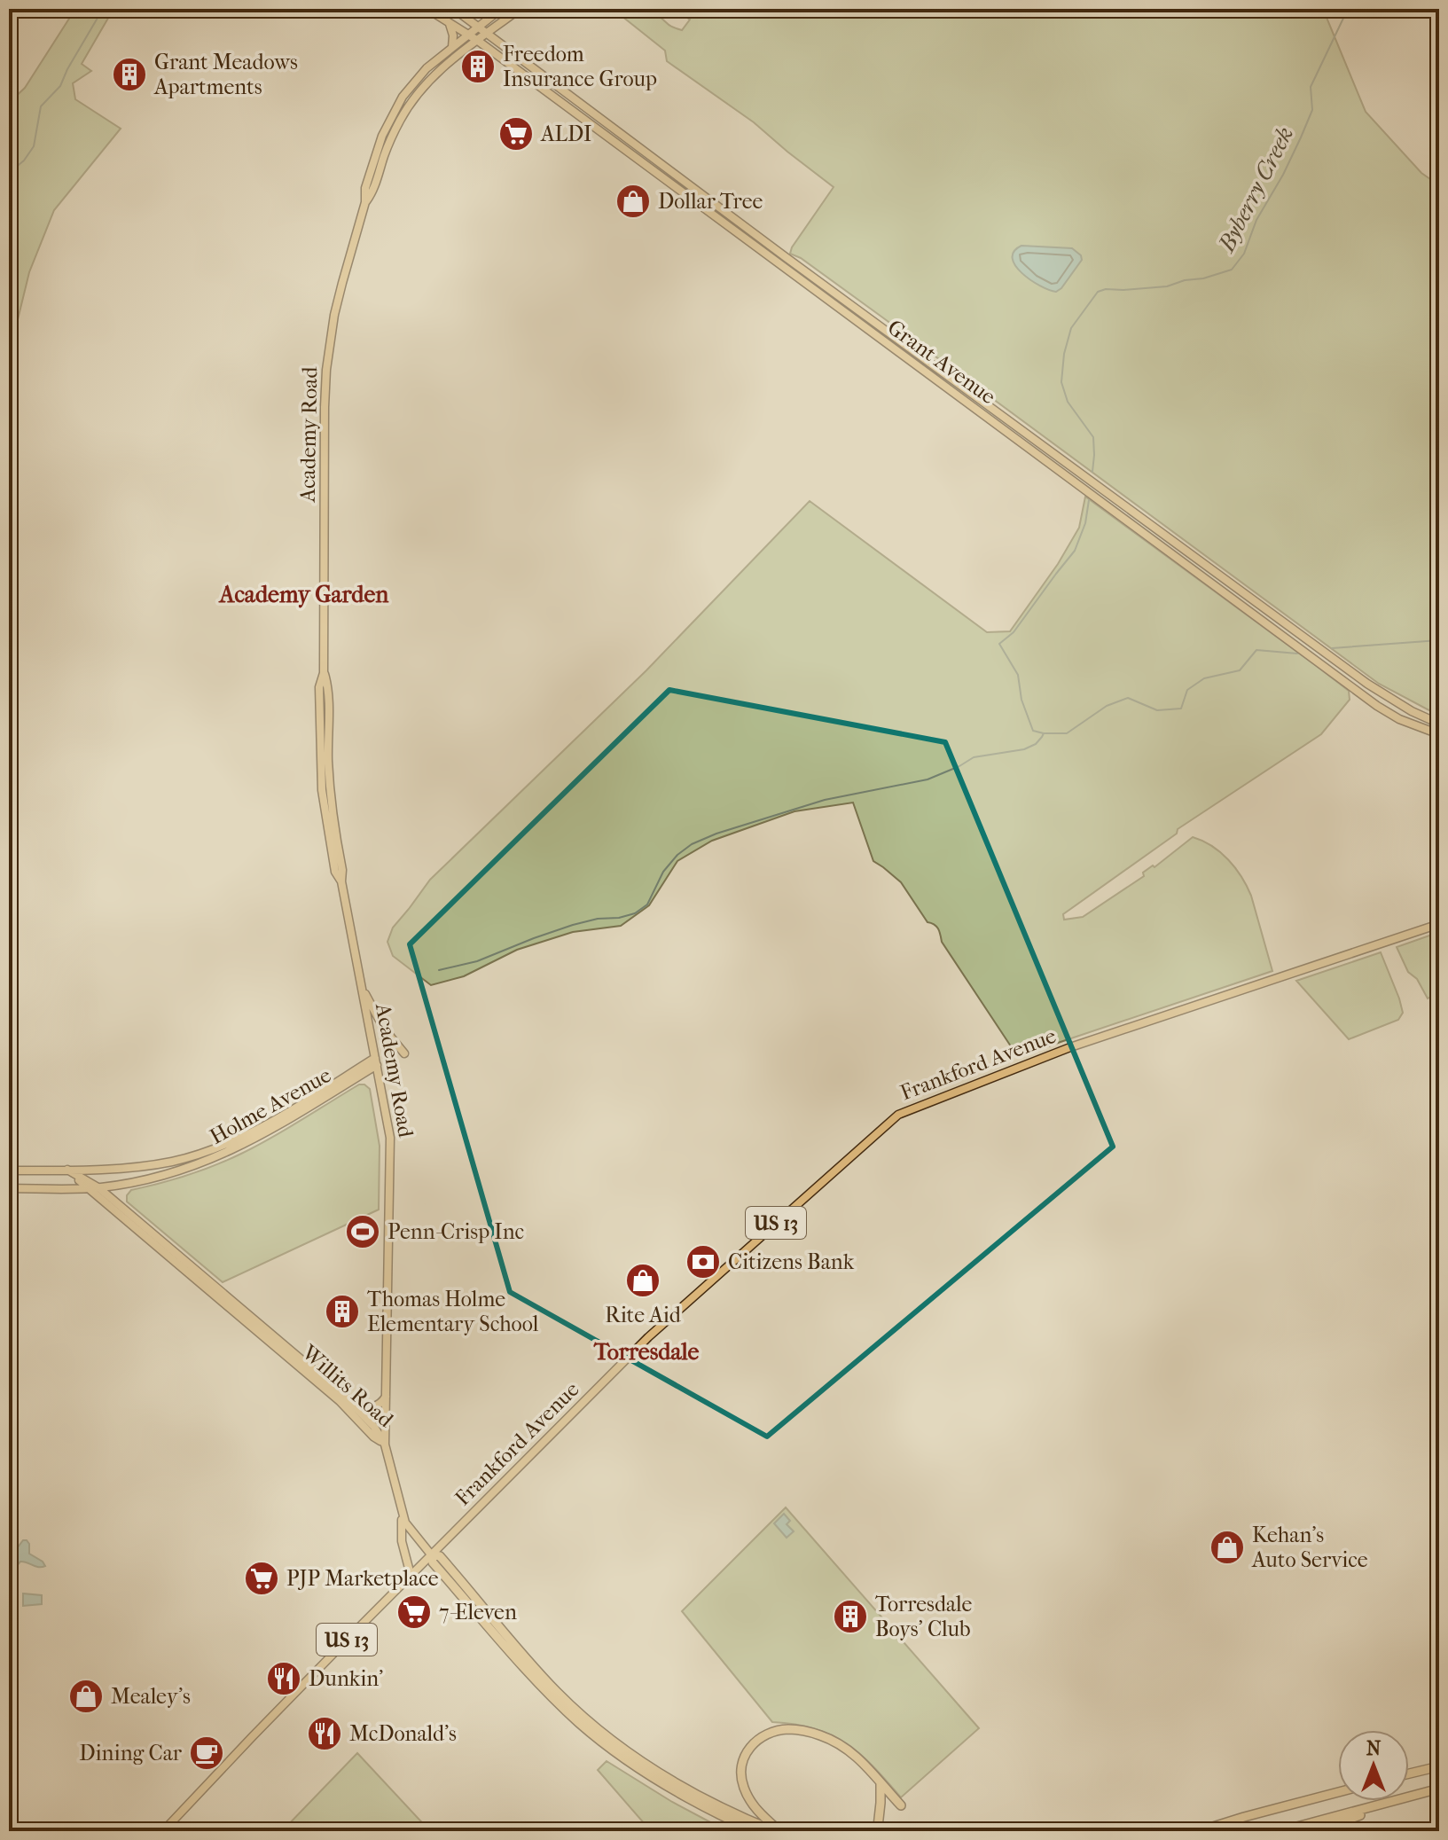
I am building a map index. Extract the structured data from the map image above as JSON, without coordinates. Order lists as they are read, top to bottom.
{
  "streets": {
    "main road": [
      "Grant Avenue",
      "Academy Road",
      "Frankford Avenue",
      "Holme Avenue",
      "US 13",
      "Willits Road"
    ]
  },
  "crossings": [
    ["Grant Avenue", "Academy Road"],
    ["Academy Road", "Frankford Avenue"],
    ["Academy Road", "Holme Avenue"],
    ["Academy Road", "Willits Road"],
    ["Holme Avenue", "Willits Road"]
  ],
  "districts": ["Academy Garden", "Torresdale"],
  "water": ["Byberry Creek"],
  "places": {
    "building": [
      "Freedom Insurance Group",
      "Grant Meadows Apartments",
      "Thomas Holme Elementary School",
      "Torresdale Boys' Club"
    ],
    "supermarket": ["ALDI", "PJP Marketplace", "7-Eleven"],
    "shop": [
      "Dollar Tree",
      "Rite Aid",
      "Kehan's Auto Service",
      "Mealey's"
    ],
    "sports": ["Penn-Crisp Inc"],
    "bank": ["Citizens Bank"],
    "restaurant": ["Dunkin'", "McDonald's"],
    "cafe": ["Dining Car"]
  },
  "north": "top"
}
